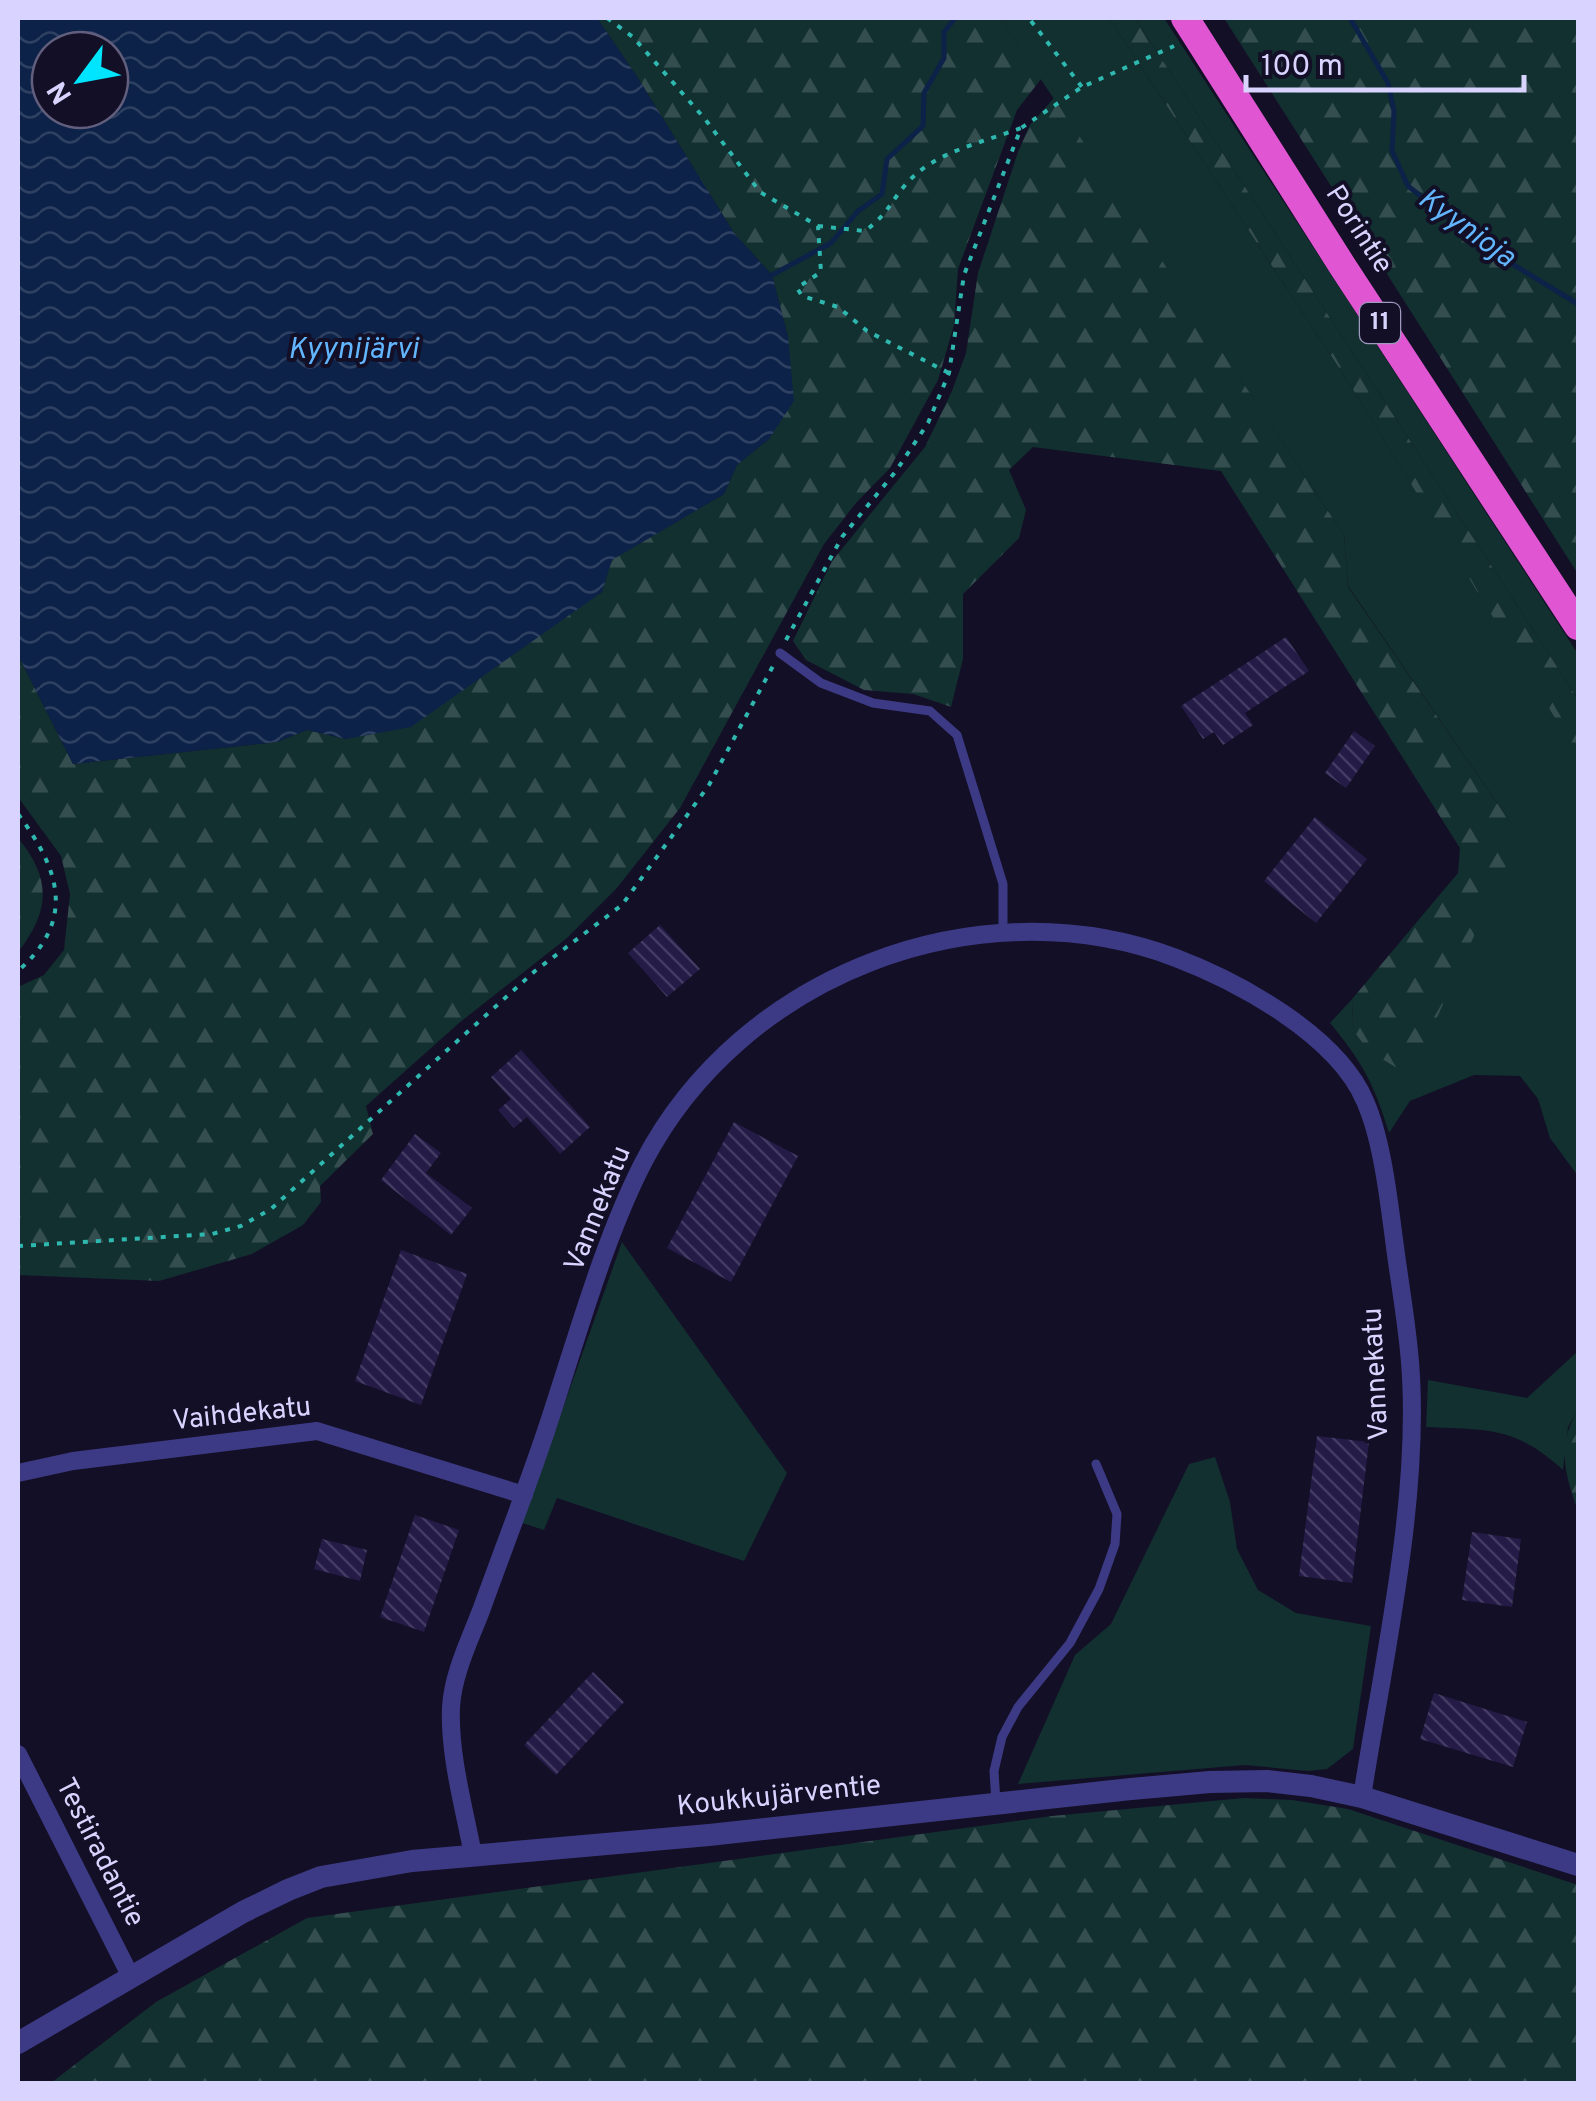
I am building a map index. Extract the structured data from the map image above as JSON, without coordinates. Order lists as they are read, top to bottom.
{
  "streets": {
    "highway": ["Porintie", "11"],
    "street": [
      "Vannekatu",
      "Vaihdekatu",
      "Koukkujärventie",
      "Testiradantie"
    ]
  },
  "crossings": [
    ["Vannekatu", "Vaihdekatu"],
    ["Vannekatu", "Koukkujärventie"],
    ["Koukkujärventie", "Testiradantie"]
  ],
  "water": ["Kyynioja", "Kyynijärvi"],
  "scale_bar": "100 m",
  "north": "bottom left"
}
